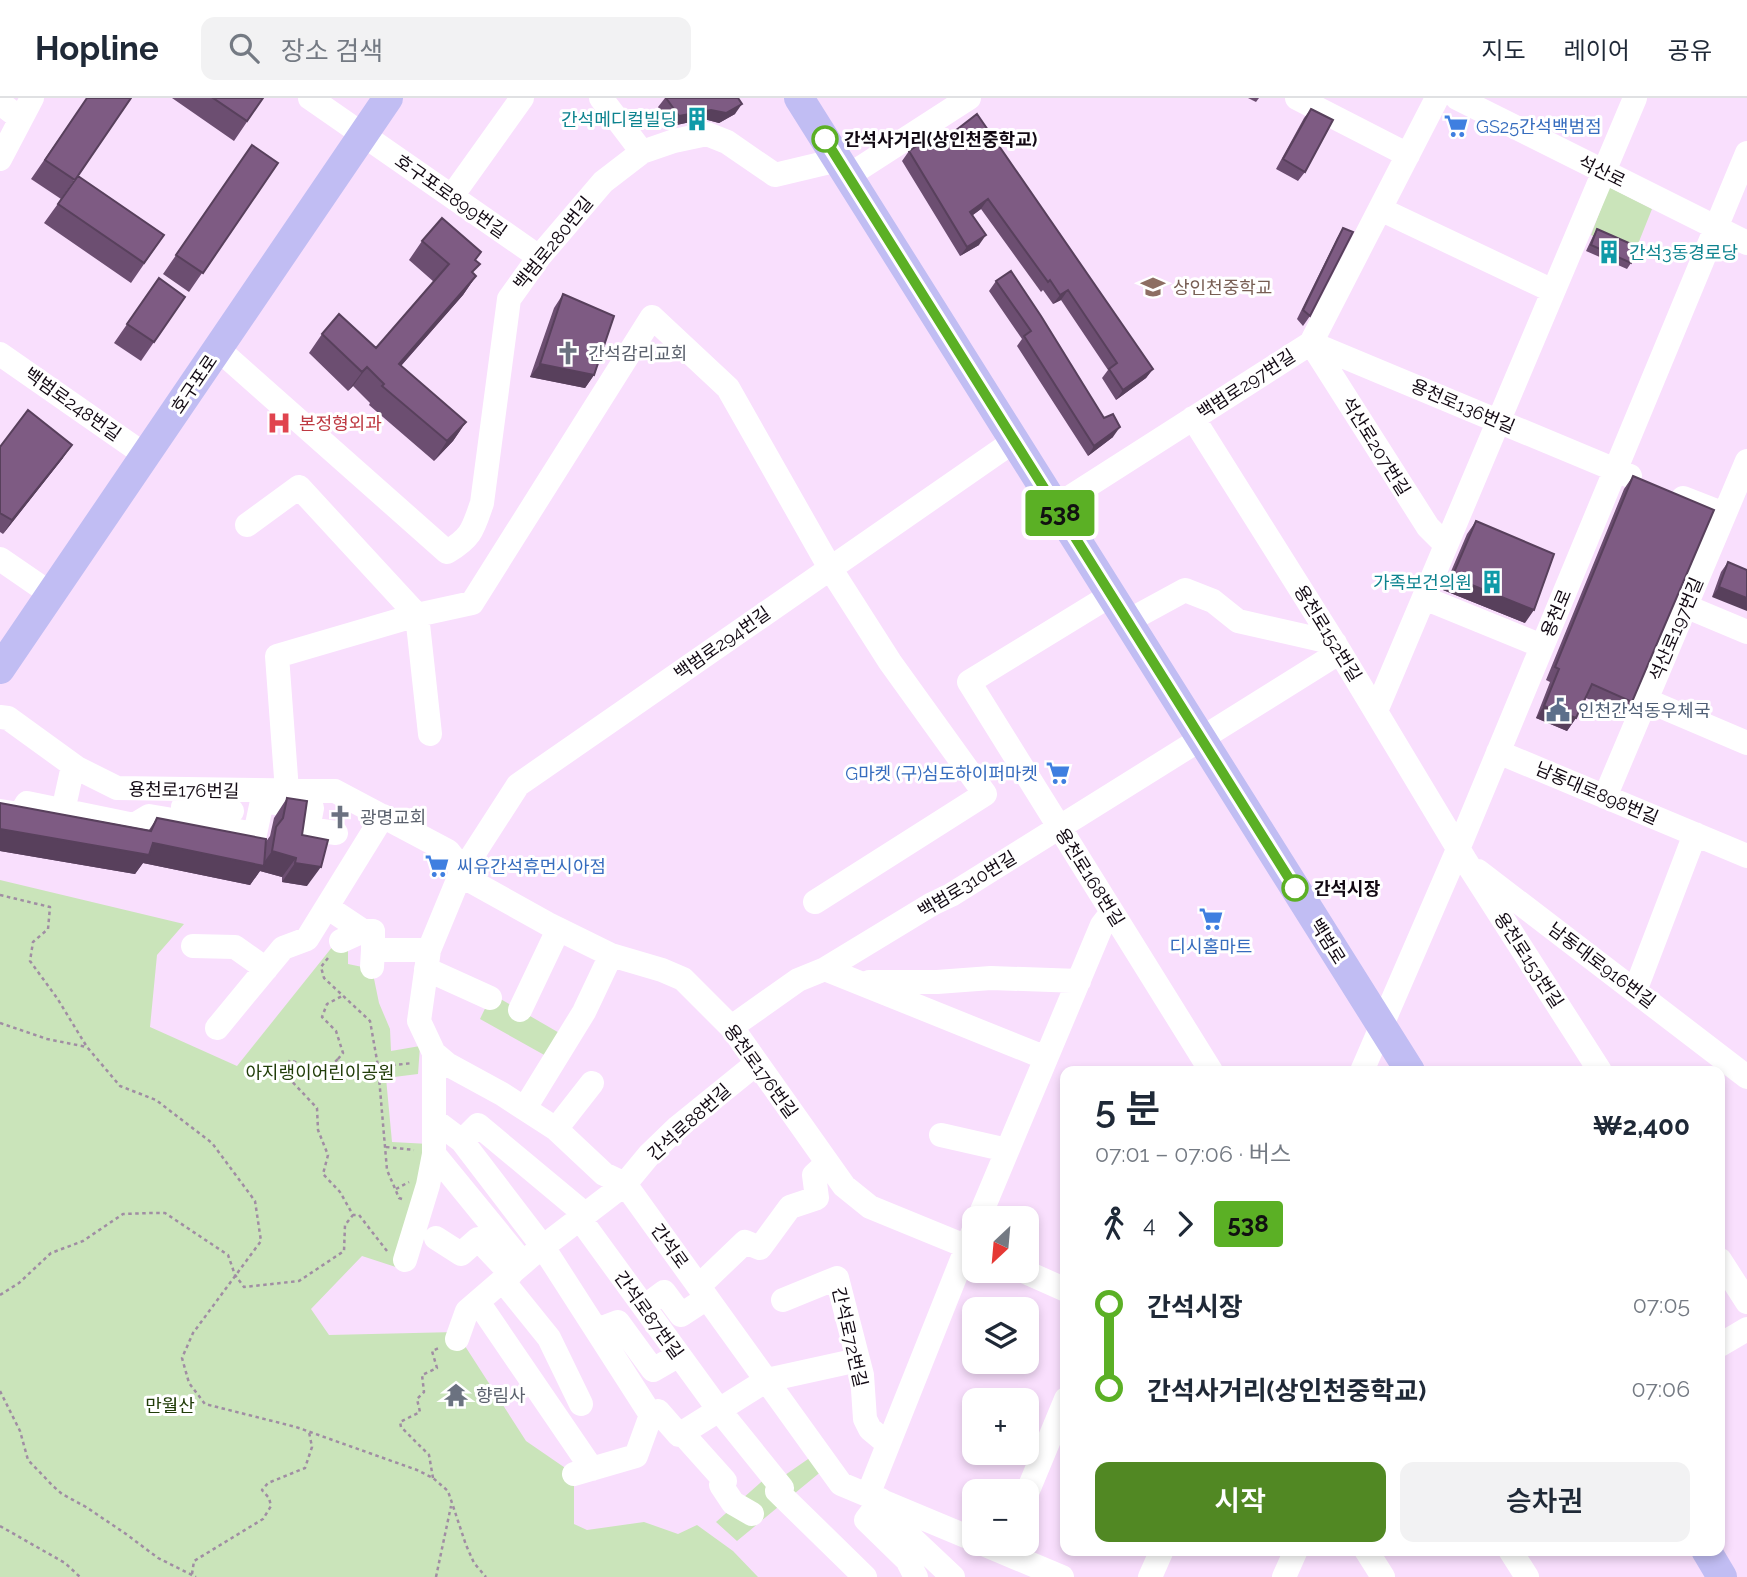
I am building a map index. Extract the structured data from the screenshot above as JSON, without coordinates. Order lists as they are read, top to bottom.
{
  "streets": {
    "main road": ["호구포로", "백범로"],
    "street": [
      "석산로",
      "호구포로899번길",
      "백범로280번길",
      "백범로297번길",
      "백범로248번길",
      "용천로136번길",
      "석산로207번길",
      "용천로",
      "석산로197번길",
      "용천로152번길",
      "백범로294번길",
      "용천로176번길",
      "남동대로898번길",
      "용천로168번길",
      "백범로310번길",
      "용천로153번길",
      "남동대로916번길",
      "간석로88번길",
      "간석로",
      "간석로87번길",
      "간석로72번길"
    ]
  },
  "crossings": [
    ["석산로", "용천로"],
    ["호구포로899번길", "백범로280번길"],
    ["호구포로899번길", "호구포로"],
    ["백범로280번길", "호구포로"],
    ["백범로280번길", "백범로"],
    ["호구포로", "백범로248번길"],
    ["백범로297번길", "용천로136번길"],
    ["백범로297번길", "석산로207번길"],
    ["백범로297번길", "용천로152번길"],
    ["백범로297번길", "백범로"],
    ["용천로136번길", "석산로207번길"],
    ["용천로136번길", "용천로"],
    ["용천로136번길", "석산로197번길"],
    ["용천로", "용천로152번길"],
    ["용천로", "남동대로898번길"],
    ["용천로", "백범로"],
    ["용천로", "용천로153번길"],
    ["용천로", "남동대로916번길"],
    ["석산로197번길", "남동대로898번길"],
    ["용천로152번길", "용천로153번길"],
    ["용천로152번길", "남동대로916번길"],
    ["백범로294번길", "용천로176번길"],
    ["백범로294번길", "백범로"],
    ["용천로176번길", "백범로310번길"],
    ["용천로176번길", "간석로88번길"],
    ["용천로168번길", "백범로310번길"],
    ["용천로168번길", "백범로"],
    ["백범로310번길", "백범로"],
    ["용천로153번길", "남동대로916번길"],
    ["간석로88번길", "간석로"]
  ],
  "parks": ["아지랭이어린이공원", "만월산"],
  "places": {
    "building": ["간석메디컬빌딩", "간석3동경로당", "가족보건의원"],
    "supermarket": [
      "GS25간석백범점",
      "G마켓 (구)심도하이퍼마켓",
      "씨유간석휴먼시아점",
      "디시홈마트"
    ],
    "other": ["간석사거리(상인천중학교)", "간석시장"],
    "school or university": ["상인천중학교"],
    "church": ["간석감리교회", "광명교회"],
    "hospital": ["본정형외과"],
    "public building": ["인천간석동우체국"],
    "temple": ["향림사"]
  },
  "lines": ["bus line 538"],
  "north": "bottom left",
  "page": {
    "header": "Hopline",
    "search": "장소 검색",
    "nav": ["지도", "레이어", "공유"],
    "on_map": "538",
    "heading": ["5 분", "07:01 – 07:06 · 버스", "₩2,400"],
    "legs": ["4", "538"],
    "map_buttons": ["+", "−"],
    "list": [
      {
        "name": "간석시장",
        "value": "07:05"
      },
      {
        "name": "간석사거리(상인천중학교)",
        "value": "07:06"
      }
    ],
    "buttons": ["시작", "승차권"]
  }
}
